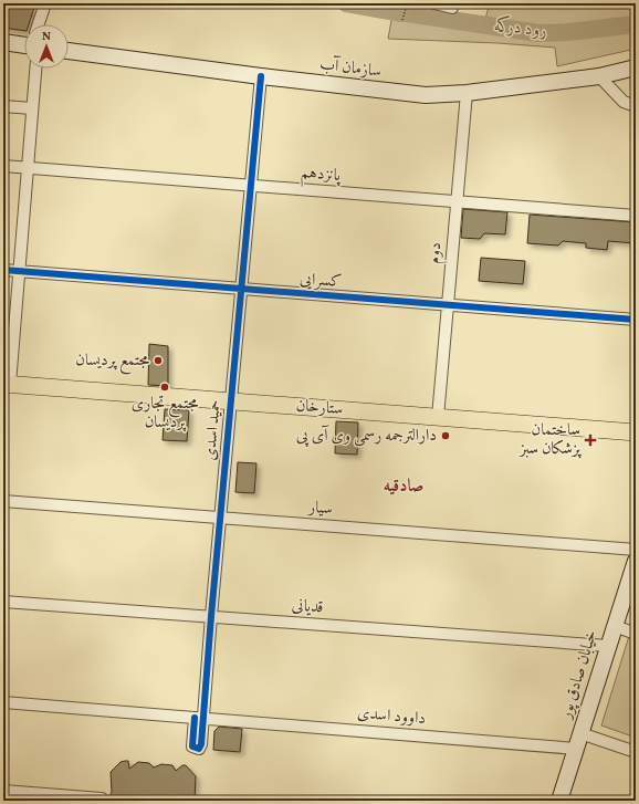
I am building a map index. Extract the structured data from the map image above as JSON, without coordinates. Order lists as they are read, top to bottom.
{
  "streets": {
    "main road": ["سازمان آب", "ستارخان", "خیابان صادق پور"],
    "street": [
      "پانزدهم",
      "دوم",
      "کسرایی",
      "حمید اسدی",
      "سیار",
      "قدیانی",
      "داوود اسدی"
    ]
  },
  "crossings": [
    ["سازمان آب", "دوم"],
    ["سازمان آب", "حمید اسدی"],
    ["پانزدهم", "دوم"],
    ["پانزدهم", "حمید اسدی"],
    ["دوم", "کسرایی"],
    ["دوم", "ستارخان"],
    ["کسرایی", "حمید اسدی"],
    ["ستارخان", "حمید اسدی"],
    ["حمید اسدی", "سیار"],
    ["حمید اسدی", "قدیانی"],
    ["حمید اسدی", "داوود اسدی"],
    ["قدیانی", "خیابان صادق پور"],
    ["خیابان صادق پور", "داوود اسدی"]
  ],
  "districts": ["صادقیه"],
  "water": ["رود درکه"],
  "places": {
    "other": ["مجتمع پردیسان", "مجتمع تجاری پردیسان", "دارالترجمه رسمی وی آی پی"],
    "health": ["ساختمان پزشکان سبز"]
  },
  "north": "top"
}
